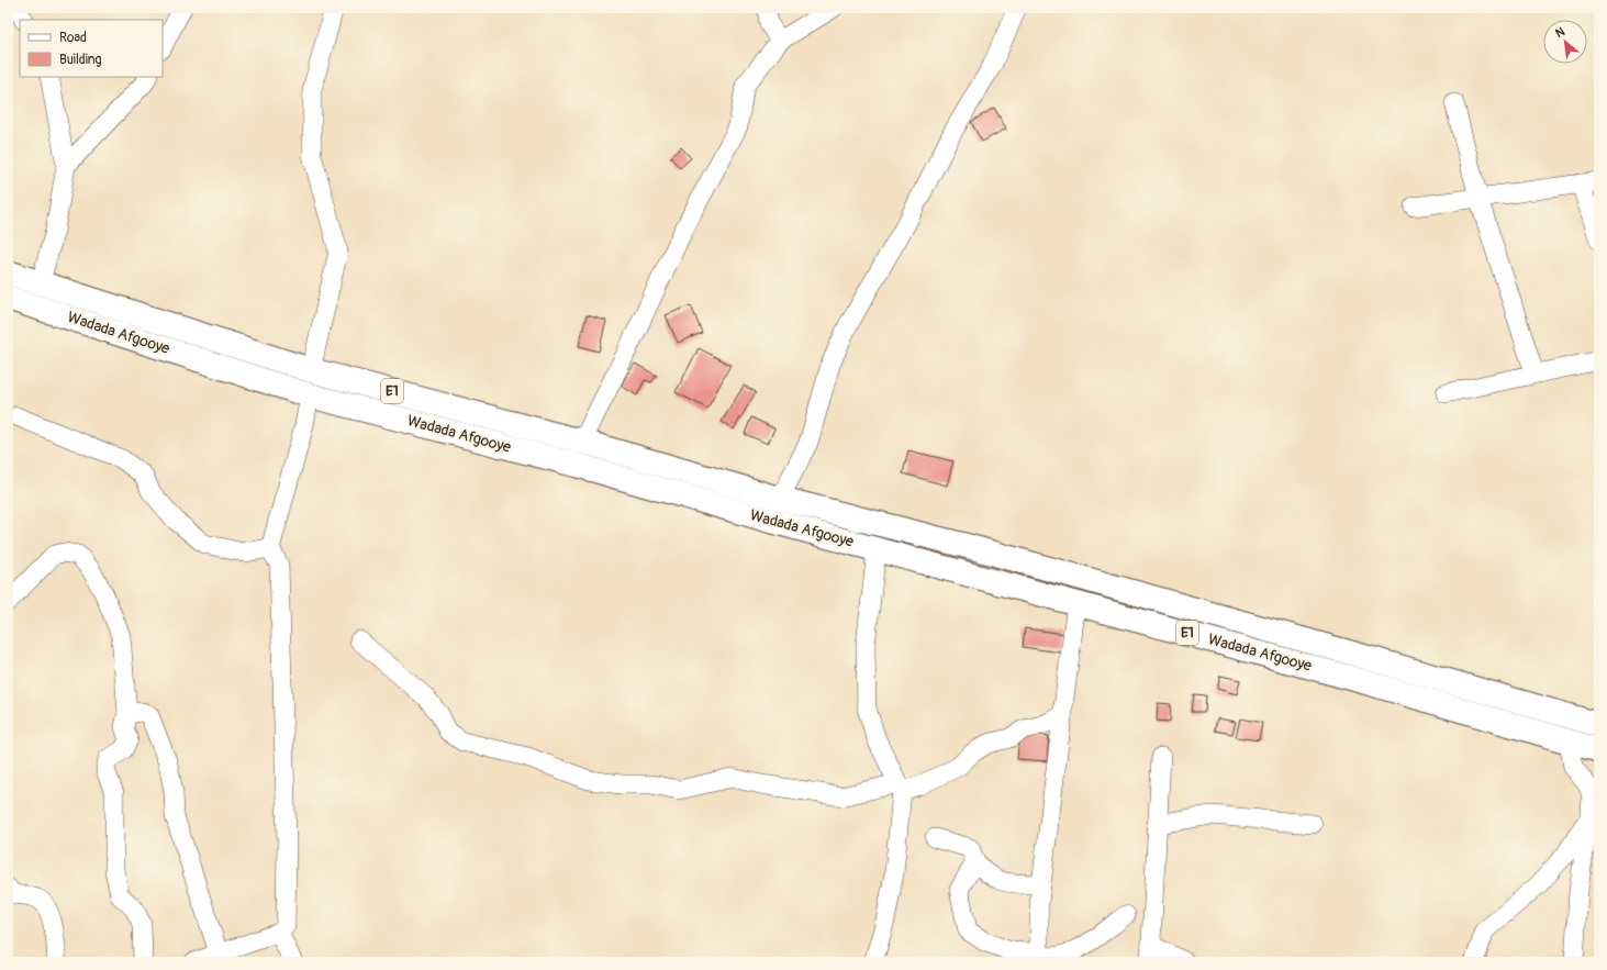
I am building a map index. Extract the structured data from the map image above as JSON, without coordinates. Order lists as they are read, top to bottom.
{
  "streets": {
    "highway": ["Wadada Afgooye", "E1"]
  },
  "legend": ["Road", "Building"],
  "north": "top left"
}
